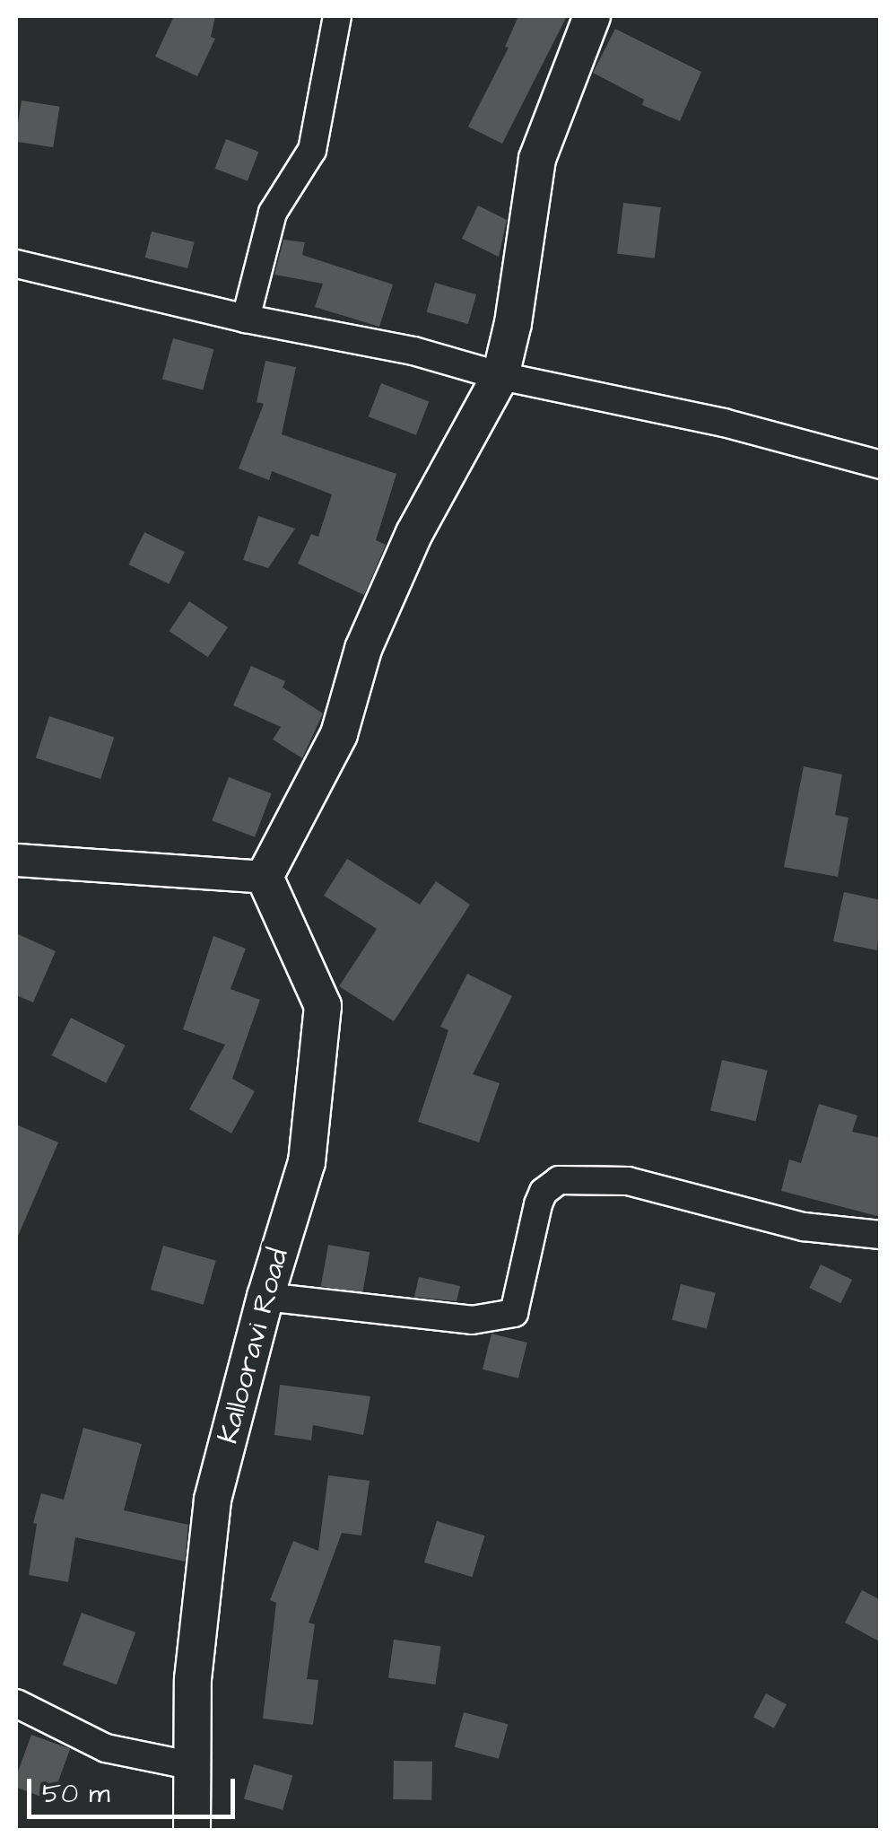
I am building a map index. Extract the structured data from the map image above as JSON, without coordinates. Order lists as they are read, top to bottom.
{
  "streets": {
    "main road": ["Kallooravi Road"]
  },
  "scale_bar": "50 m"
}
